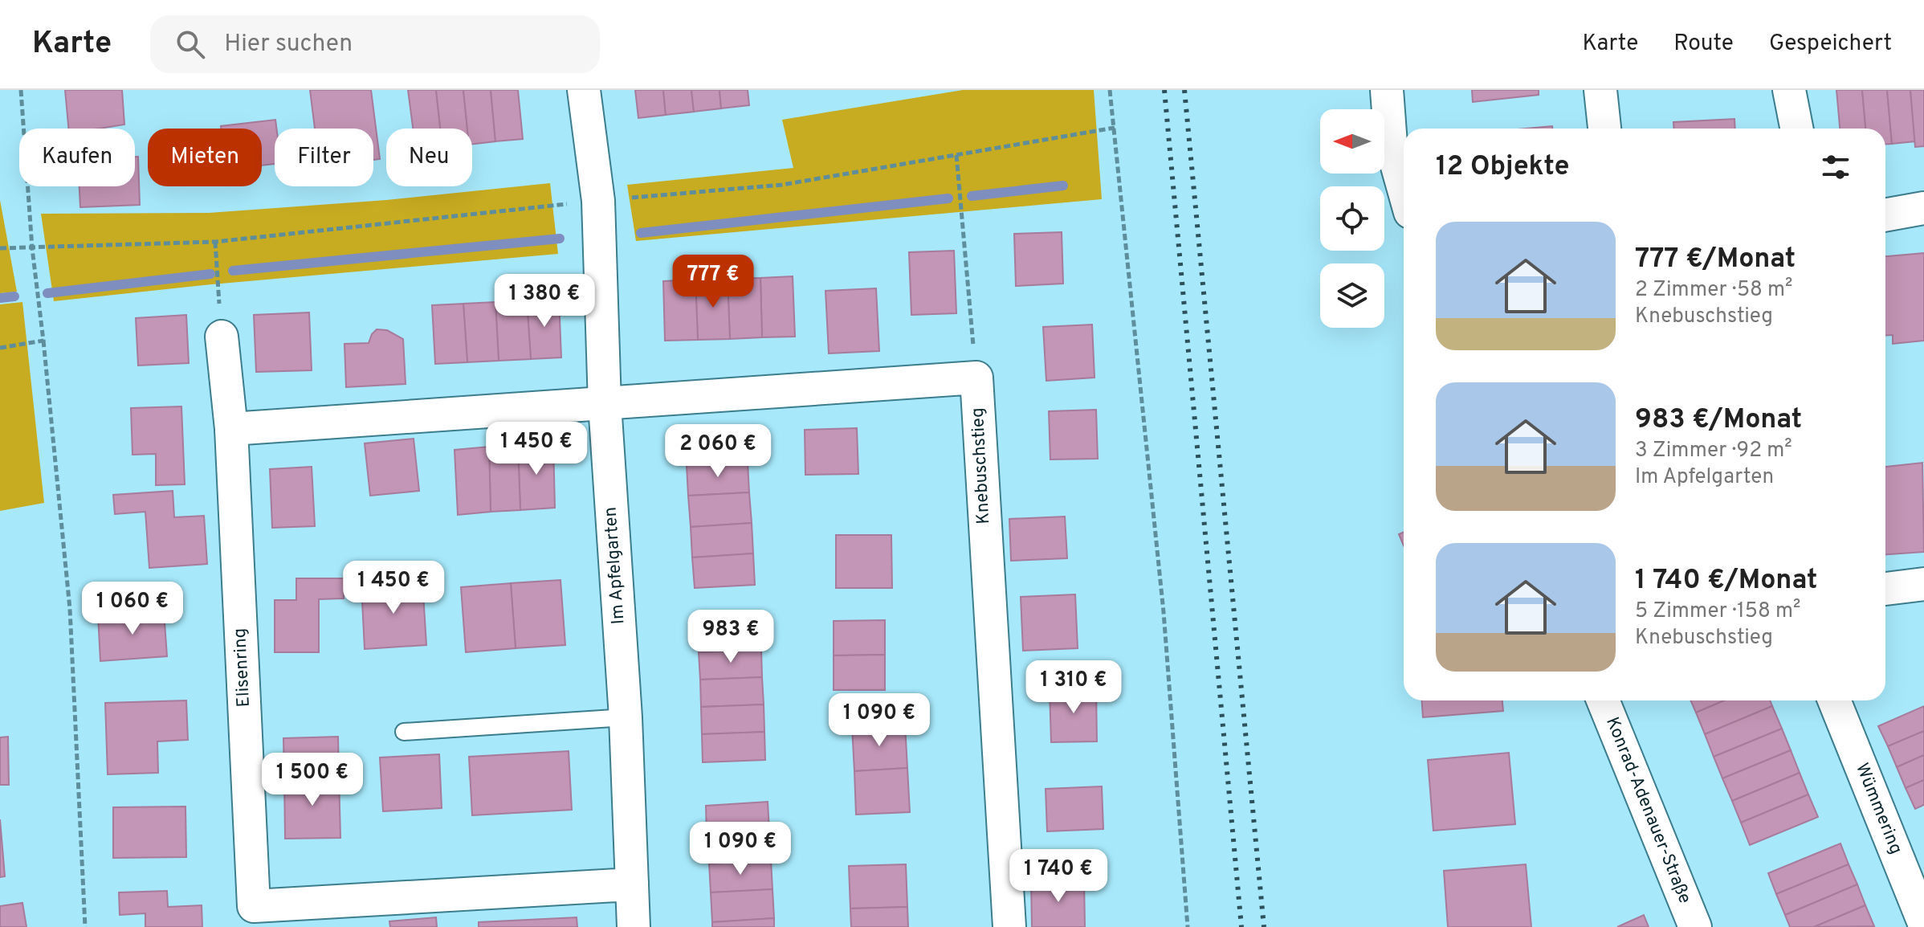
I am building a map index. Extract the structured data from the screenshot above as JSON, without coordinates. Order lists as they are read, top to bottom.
{
  "streets": {
    "street": [
      "Knebuschstieg",
      "Im Apfelgarten",
      "Elisenring",
      "Wümmering",
      "Konrad-Adenauer-Straße"
    ]
  },
  "crossings": [
    ["Im Apfelgarten", "Elisenring"]
  ],
  "north": "left",
  "page": {
    "header": "Karte",
    "search": "Hier suchen",
    "nav": ["Karte", "Route", "Gespeichert"],
    "chip": [
      "Kaufen",
      "Mieten",
      "Filter",
      "Neu"
    ],
    "heading": "12 Objekte",
    "list": [
      {
        "name": "777 €/Monat",
        "note": "2 Zimmer · 58 m² · Knebuschstieg"
      },
      {
        "name": "983 €/Monat",
        "note": "3 Zimmer · 92 m² · Im Apfelgarten"
      },
      {
        "name": "1 740 €/Monat",
        "note": "5 Zimmer · 158 m² · Knebuschstieg"
      }
    ],
    "price": [
      "777 €",
      "1 380 €",
      "1 450 €",
      "2 060 €",
      "1 450 €",
      "1 060 €",
      "983 €",
      "1 310 €",
      "1 090 €",
      "1 500 €",
      "1 090 €",
      "1 740 €"
    ]
  }
}
